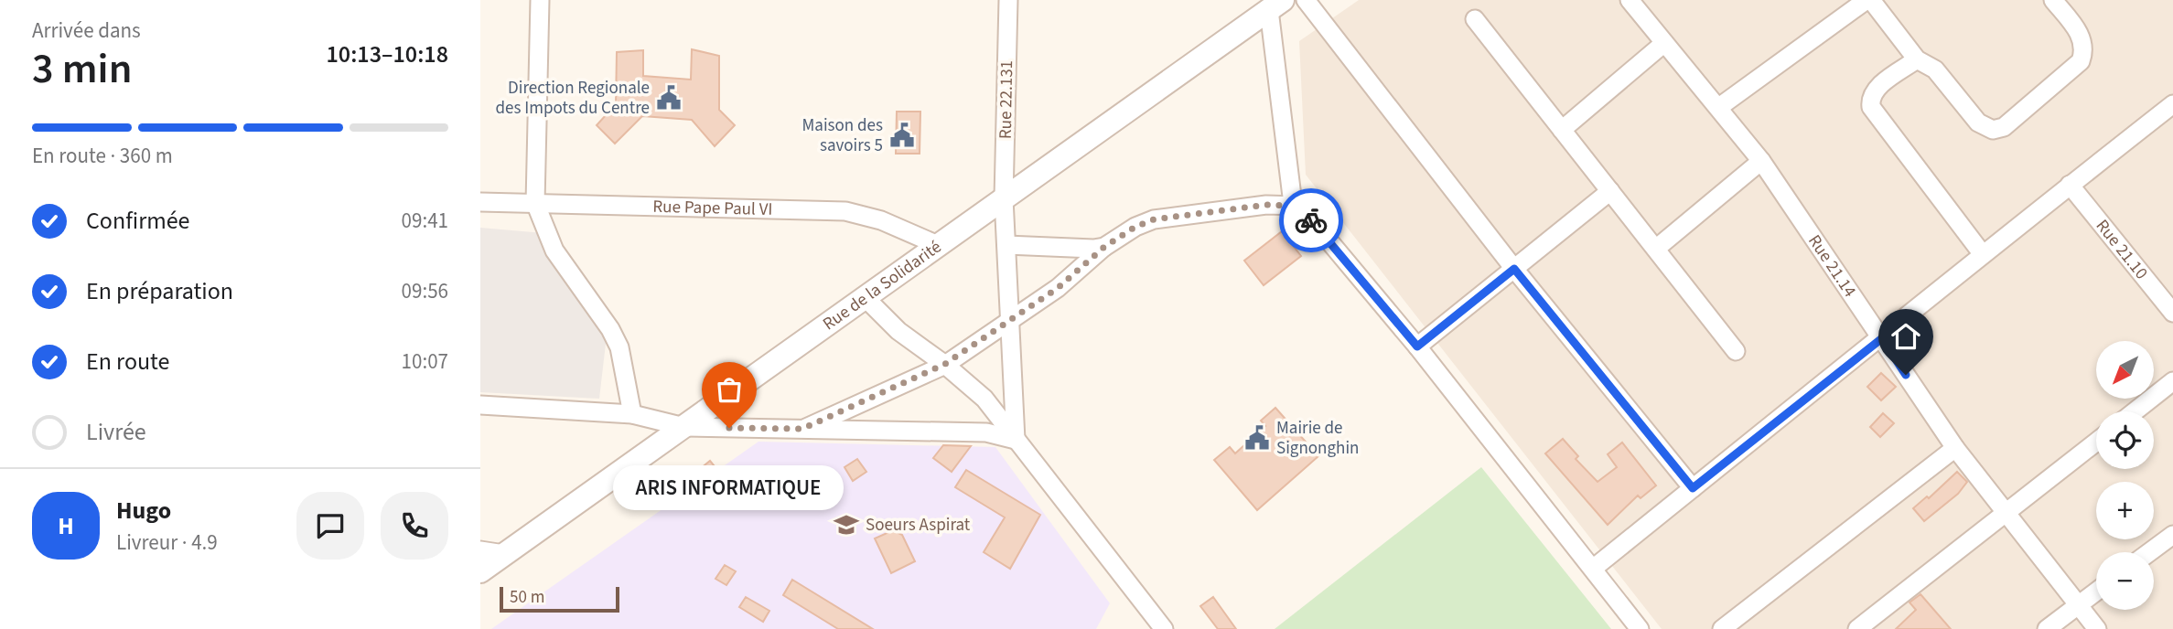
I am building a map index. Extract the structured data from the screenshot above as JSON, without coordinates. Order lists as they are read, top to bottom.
{
  "streets": {
    "street": [
      "Rue 22.131",
      "Rue Pape Paul VI",
      "Rue 21.10",
      "Rue 21.14",
      "Rue de la Solidarité"
    ]
  },
  "crossings": [
    ["Rue 22.131", "Rue de la Solidarité"],
    ["Rue Pape Paul VI", "Rue de la Solidarité"]
  ],
  "places": {
    "public building": ["Direction Regionale des Impots du Centre", "Maison des savoirs 5", "Mairie de Signonghin"],
    "other": ["ARIS INFORMATIQUE"],
    "school or university": ["Soeurs Aspirat"]
  },
  "scale_bar": "50 m",
  "north": "bottom left",
  "page": {
    "heading": ["3 min", "Arrivée dans", "10:13–10:18"],
    "panel": ["Hugo", "Livreur · 4.9"],
    "bar": "En route · 360 m",
    "list": [
      ["Confirmée", "09:41"],
      ["En préparation", "09:56"],
      ["En route", "10:07"],
      "Livrée"
    ],
    "map_buttons": ["+", "−"],
    "bubble": "ARIS INFORMATIQUE",
    "round": "H",
    "scale": "50 m"
  }
}
